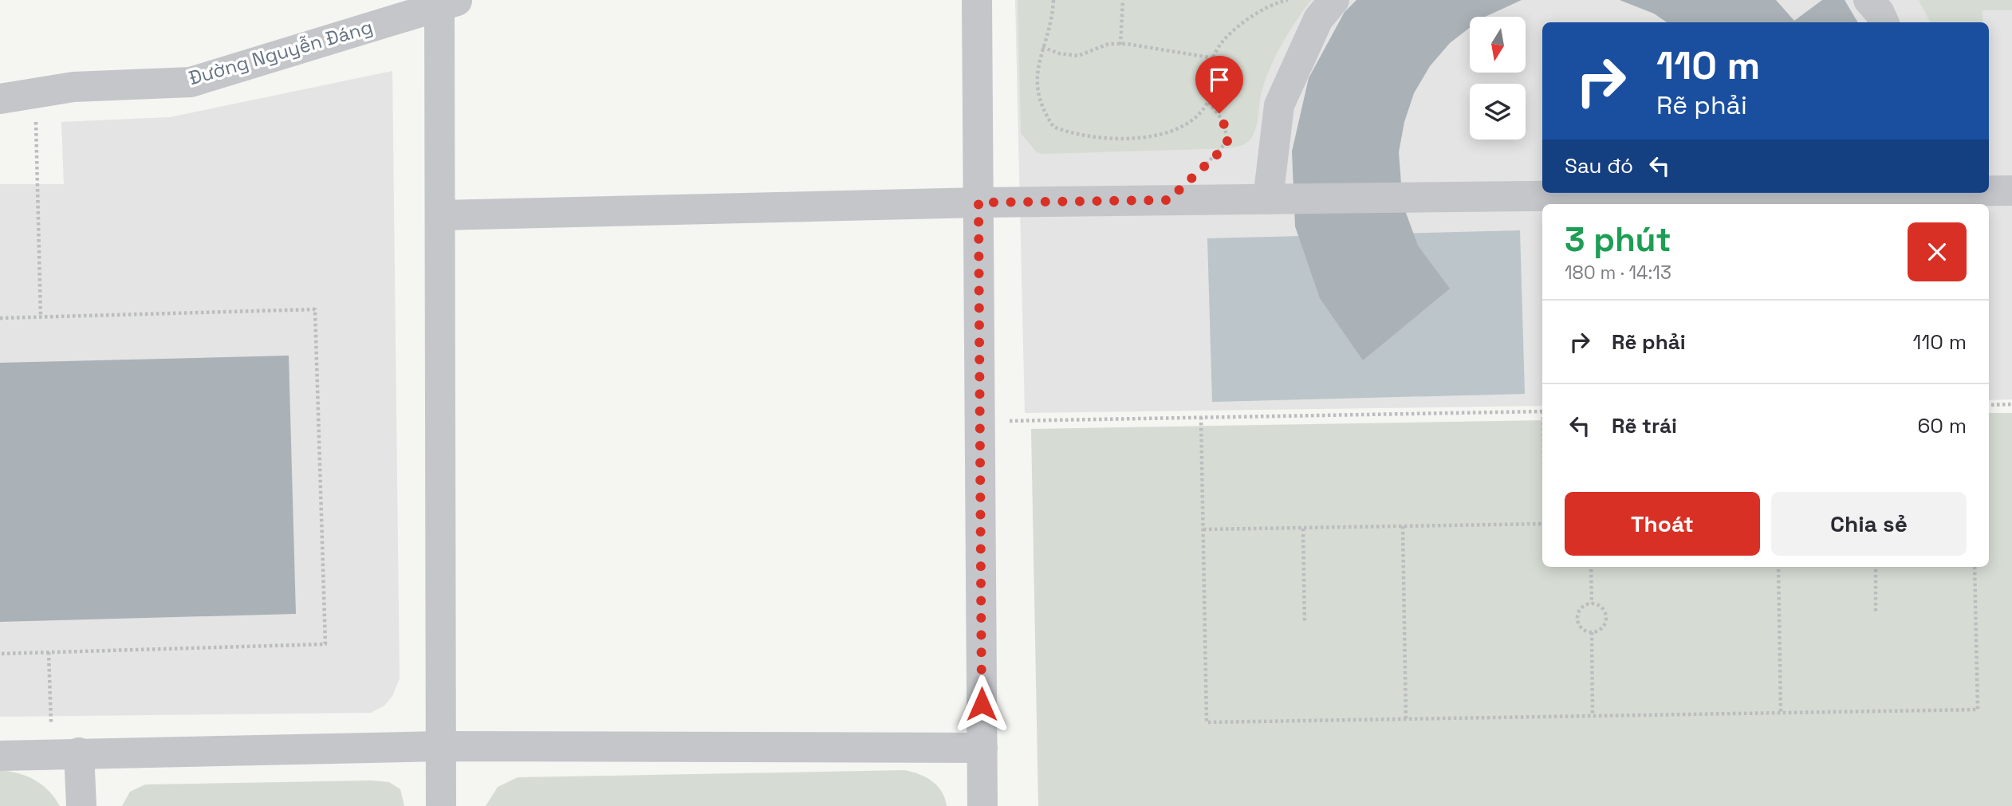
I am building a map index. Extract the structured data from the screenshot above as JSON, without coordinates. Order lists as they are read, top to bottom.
{
  "streets": {
    "street": ["Đường Nguyễn Đáng"]
  },
  "north": "bottom",
  "page": {
    "turn": ["110 m", "Rẽ phải"],
    "then": "Sau đó",
    "heading": ["3 phút", "180 m · 14:13"],
    "list": [
      {
        "name": "Rẽ phải",
        "value": "110 m"
      },
      {
        "name": "Rẽ trái",
        "value": "60 m"
      }
    ],
    "buttons": ["Thoát", "Chia sẻ"]
  }
}
